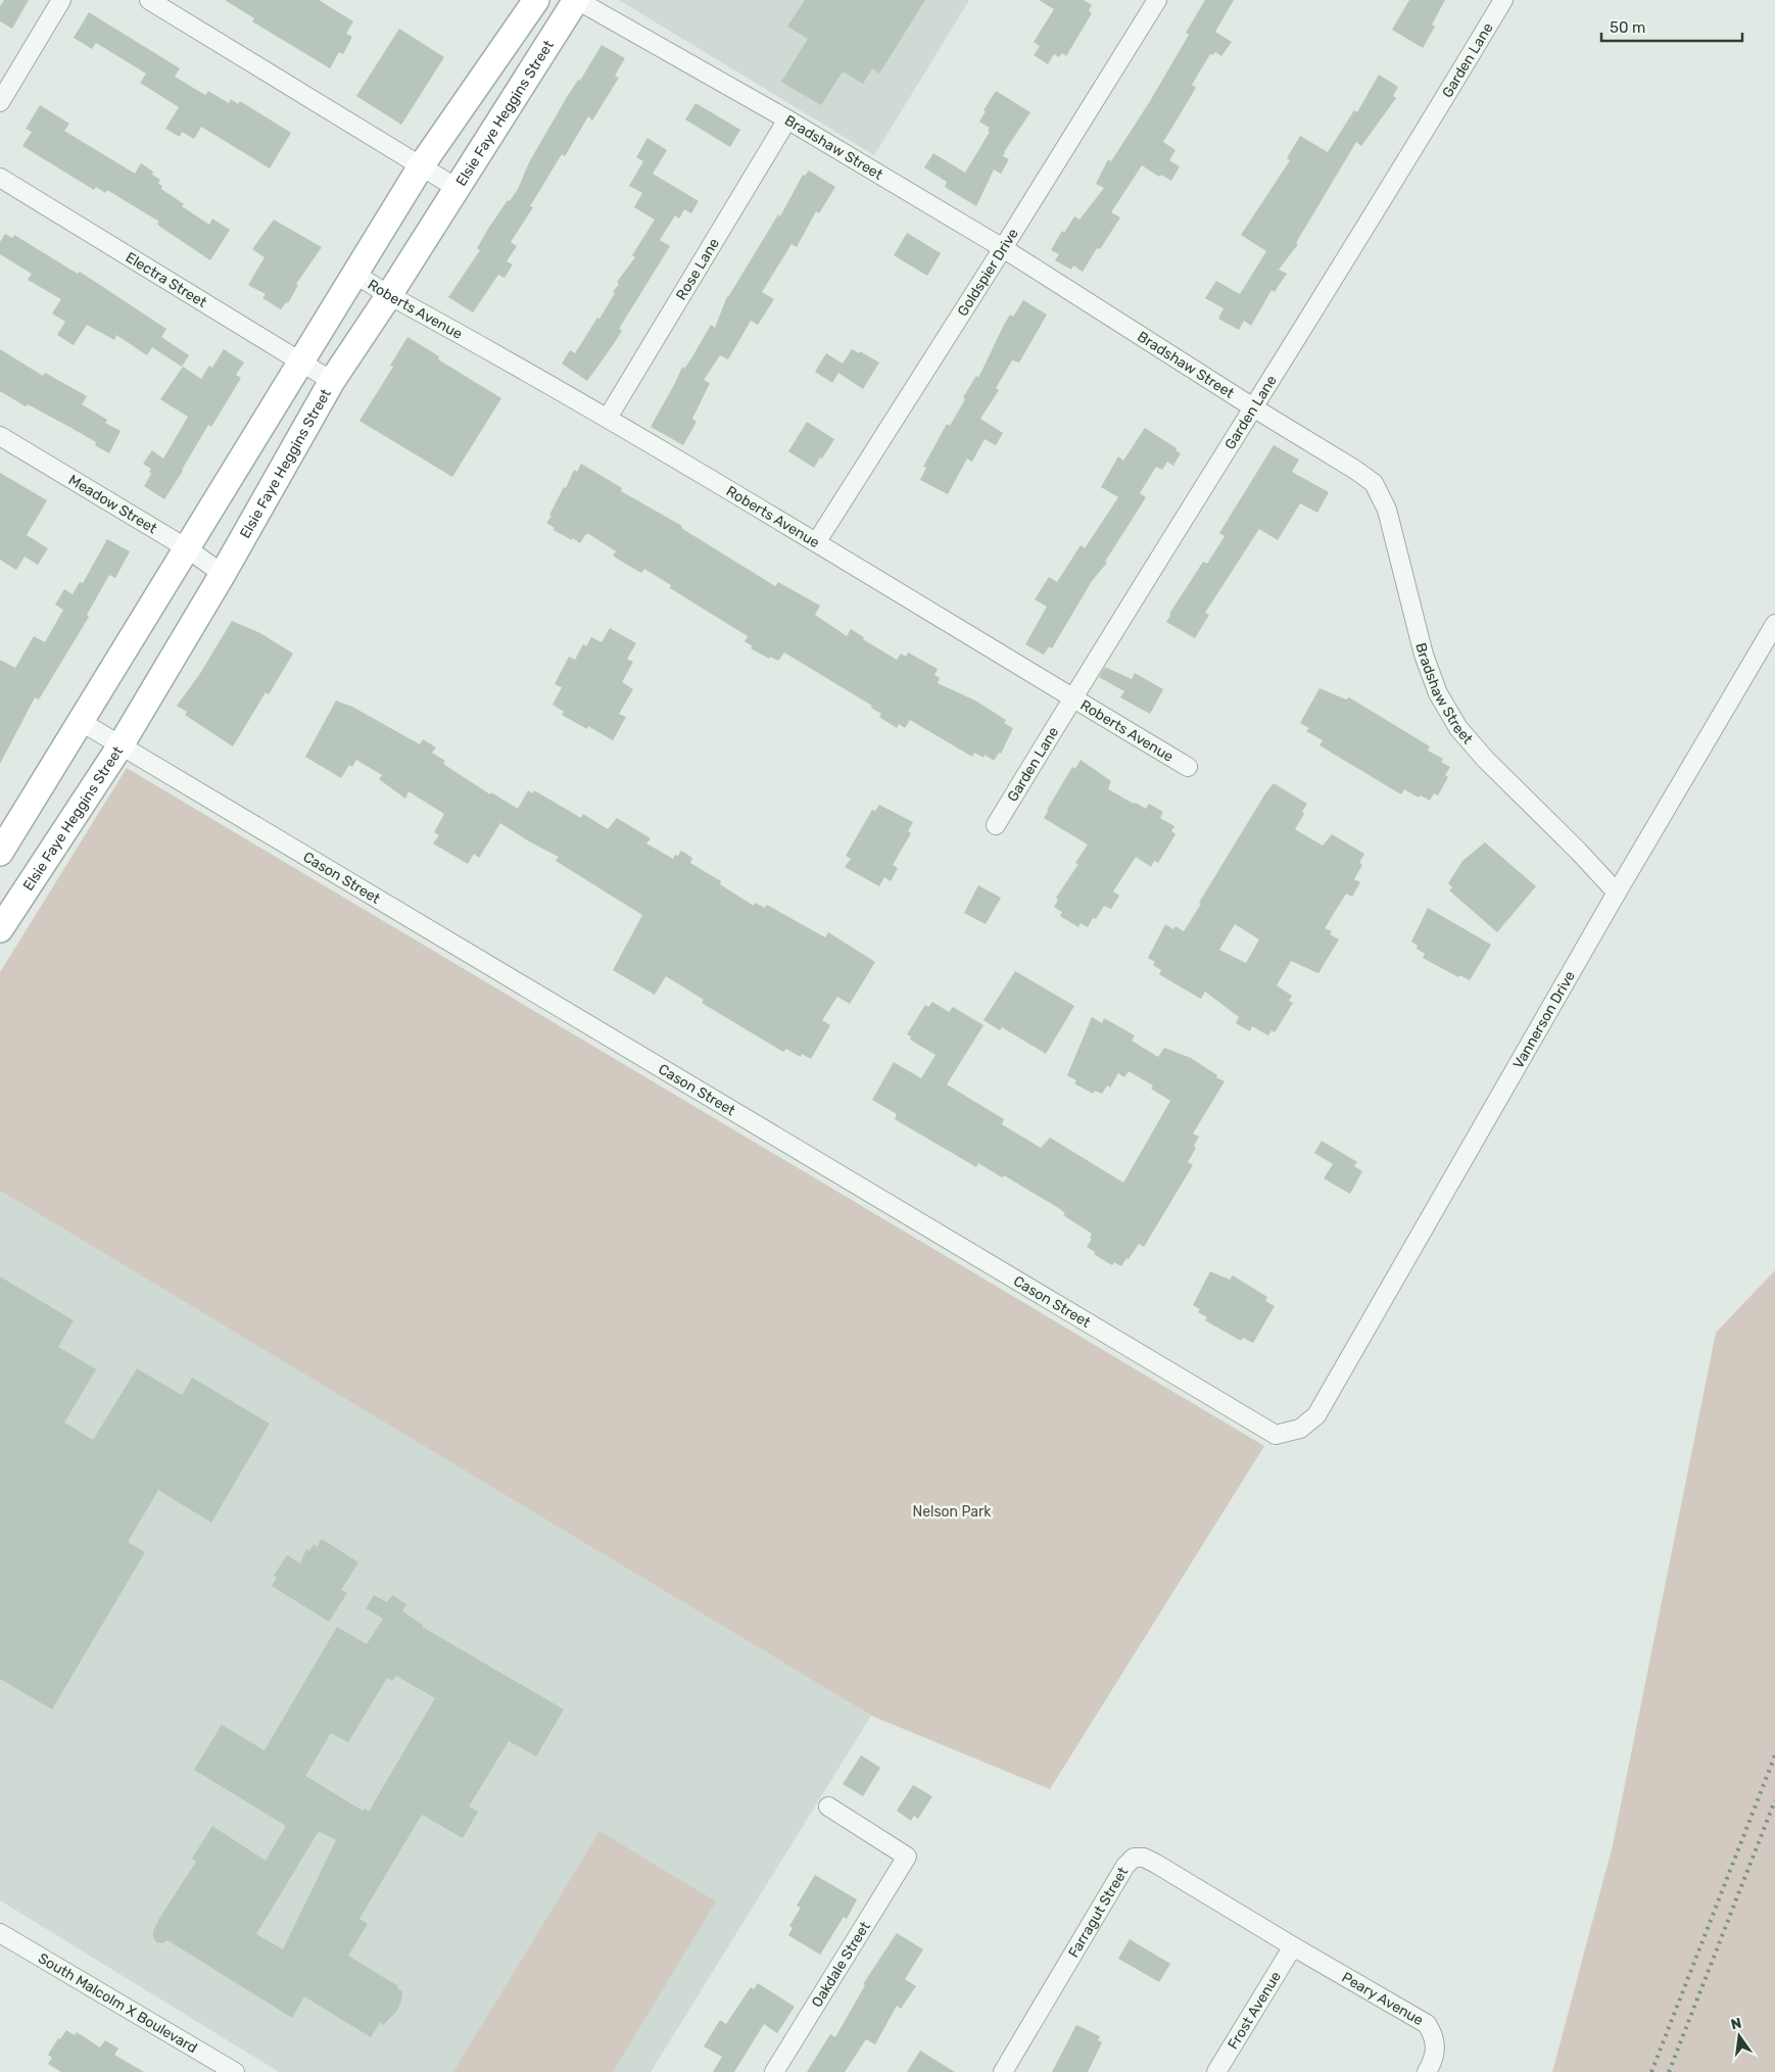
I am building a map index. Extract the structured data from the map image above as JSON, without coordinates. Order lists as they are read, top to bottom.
{
  "streets": {
    "main road": ["Elsie Faye Heggins Street"],
    "street": [
      "Garden Lane",
      "Bradshaw Street",
      "Rose Lane",
      "Goldspier Drive",
      "Electra Street",
      "Roberts Avenue",
      "Meadow Street",
      "Cason Street",
      "Vannerson Drive",
      "Farragut Street",
      "Oakdale Street",
      "Peary Avenue",
      "South Malcolm X Boulevard",
      "Frost Avenue"
    ]
  },
  "crossings": [
    ["Garden Lane", "Bradshaw Street"],
    ["Garden Lane", "Roberts Avenue"],
    ["Elsie Faye Heggins Street", "Bradshaw Street"],
    ["Elsie Faye Heggins Street", "Electra Street"],
    ["Elsie Faye Heggins Street", "Roberts Avenue"],
    ["Elsie Faye Heggins Street", "Meadow Street"],
    ["Elsie Faye Heggins Street", "Cason Street"],
    ["Bradshaw Street", "Rose Lane"],
    ["Bradshaw Street", "Goldspier Drive"],
    ["Bradshaw Street", "Vannerson Drive"],
    ["Rose Lane", "Roberts Avenue"],
    ["Goldspier Drive", "Roberts Avenue"],
    ["Cason Street", "Vannerson Drive"],
    ["Farragut Street", "Peary Avenue"],
    ["Farragut Street", "Frost Avenue"],
    ["Peary Avenue", "Frost Avenue"]
  ],
  "parks": ["Nelson Park"],
  "scale_bar": "50 m",
  "north": "top"
}
